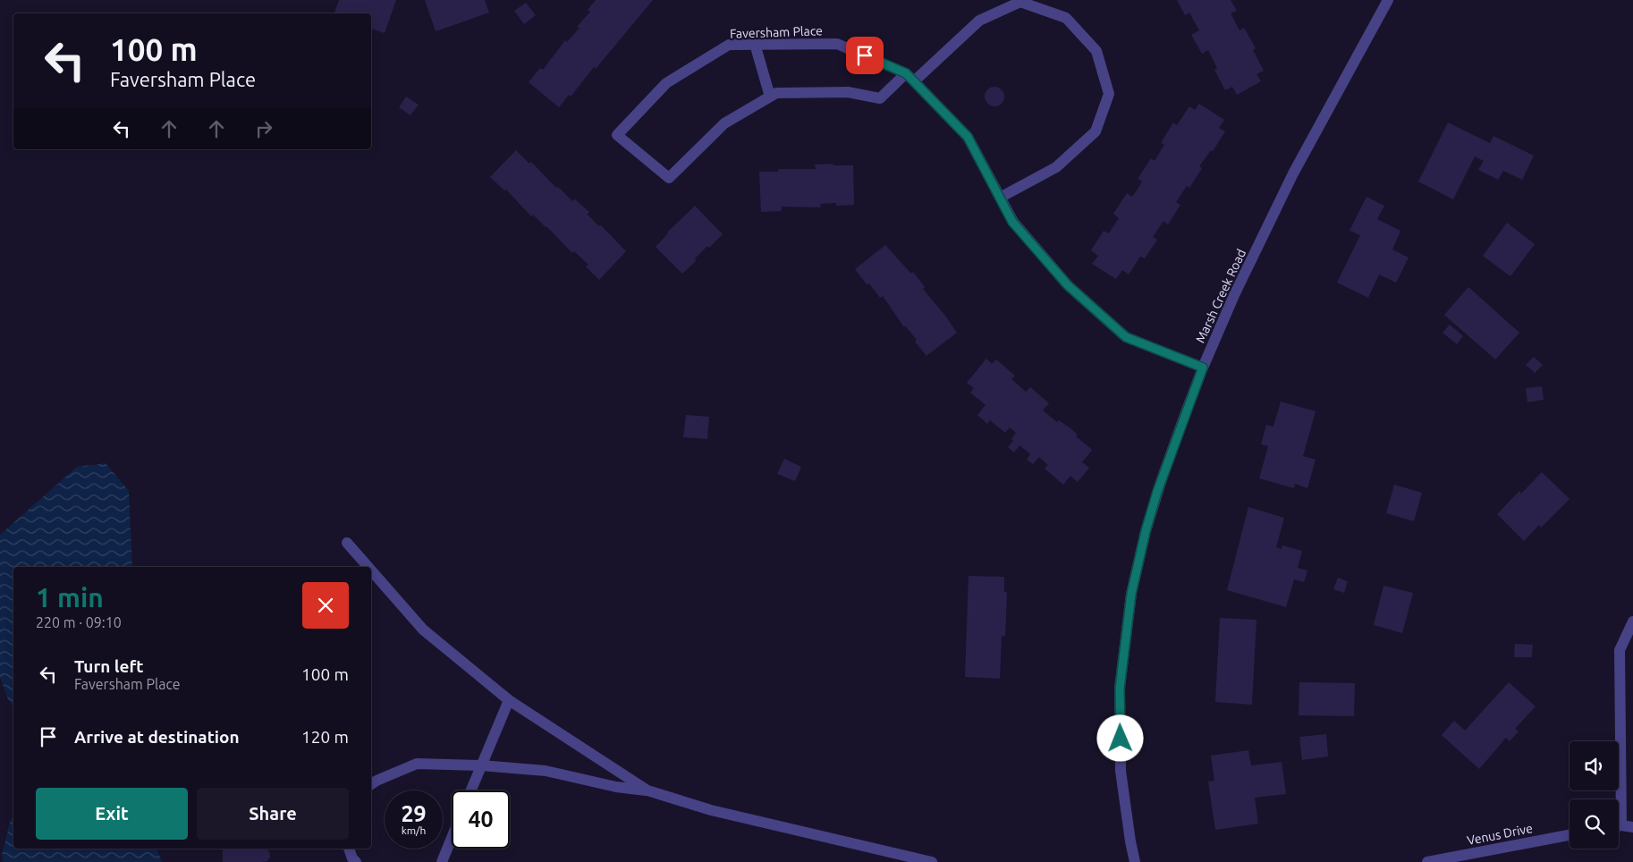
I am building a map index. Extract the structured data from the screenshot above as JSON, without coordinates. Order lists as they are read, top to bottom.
{
  "streets": {
    "street": ["Faversham Place", "Marsh Creek Road", "Venus Drive"]
  },
  "crossings": [
    ["Faversham Place", "Marsh Creek Road"]
  ],
  "page": {
    "turn": ["100 m", "Faversham Place"],
    "heading": ["1 min", "220 m · 09:10"],
    "list": [
      {
        "name": "Turn left",
        "note": "Faversham Place",
        "value": "100 m"
      },
      {
        "name": "Arrive at destination",
        "value": "120 m"
      }
    ],
    "buttons": ["Exit", "Share"],
    "speed": "29 km/h",
    "limit": "40"
  }
}
